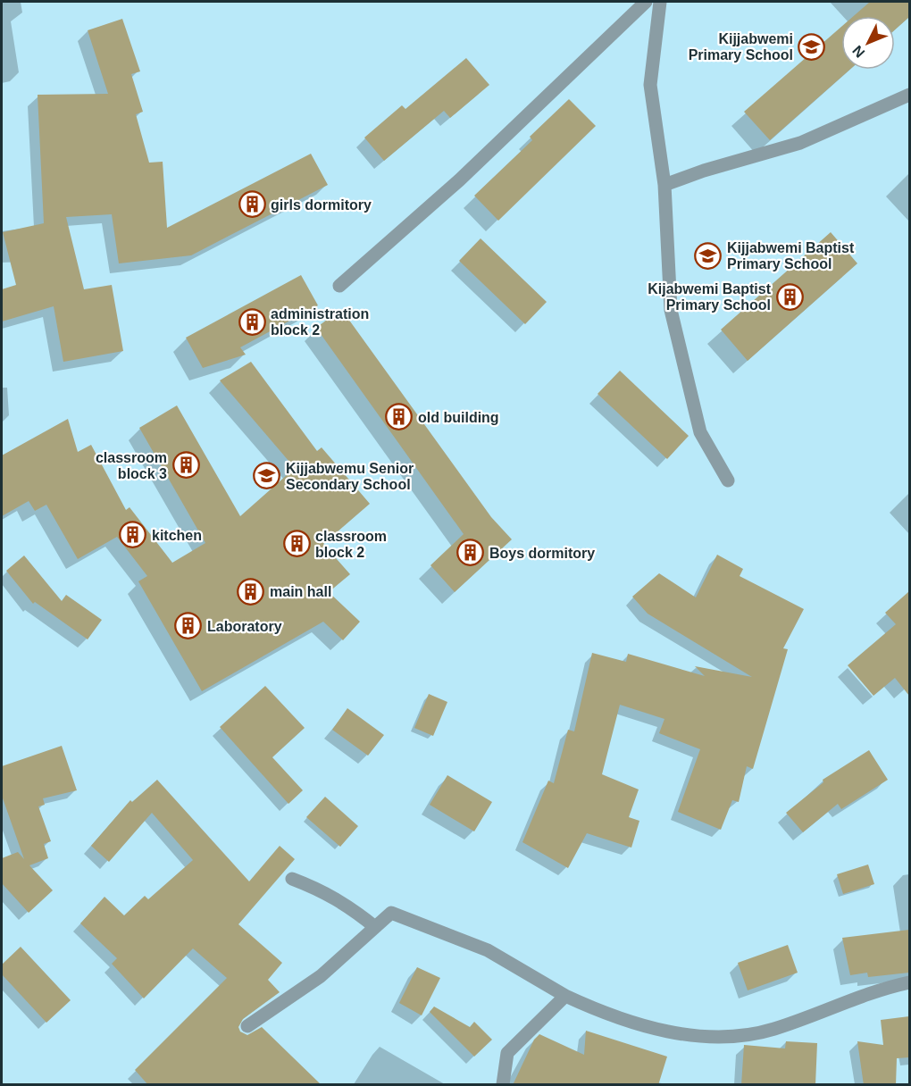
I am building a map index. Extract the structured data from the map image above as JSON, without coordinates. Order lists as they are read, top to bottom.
{
  "places": {
    "school or university": ["Kijjabwemi Primary School", "Kijjabwemi Baptist Primary School", "Kijjabwemu Senior Secondary School"],
    "building": [
      "girls dormitory",
      "Kijabwemi Baptist Primary School",
      "administration block 2",
      "old building",
      "classroom block 3",
      "kitchen",
      "classroom block 2",
      "Boys dormitory",
      "main hall",
      "Laboratory"
    ]
  },
  "north": "bottom left"
}
